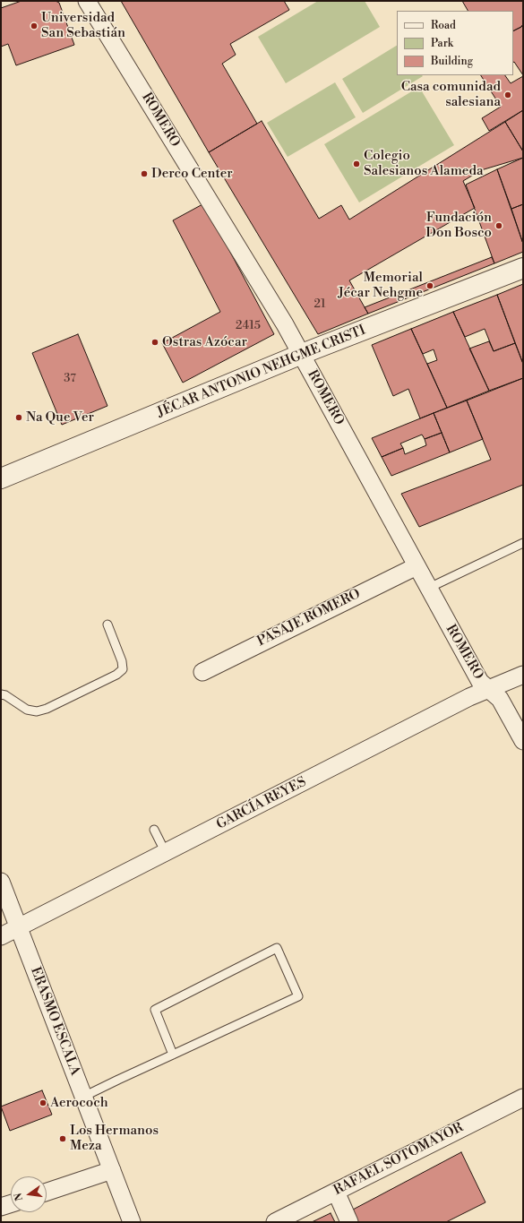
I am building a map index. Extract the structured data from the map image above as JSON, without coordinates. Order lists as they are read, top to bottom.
{
  "streets": {
    "street": [
      "ROMERO",
      "JÉCAR ANTONIO NEHGME CRISTI",
      "PASAJE ROMERO",
      "GARCÍA REYES",
      "ERASMO ESCALA",
      "RAFAEL SOTOMAYOR"
    ]
  },
  "crossings": [
    ["ROMERO", "JÉCAR ANTONIO NEHGME CRISTI"],
    ["ROMERO", "PASAJE ROMERO"],
    ["ROMERO", "GARCÍA REYES"],
    ["GARCÍA REYES", "ERASMO ESCALA"]
  ],
  "places": [
    "Universidad San Sebastián",
    "Casa comunidad salesiana",
    "Colegio Salesianos Alameda",
    "Derco Center",
    "Fundación Don Bosco",
    "Memorial Jécar Nehgme",
    "Ostras Azócar",
    "Na Que Ver",
    "Aerococh",
    "Los Hermanos Meza"
  ],
  "house_numbers": ["21", "2415", "37"],
  "legend": ["Road", "Park", "Building"],
  "north": "left"
}
